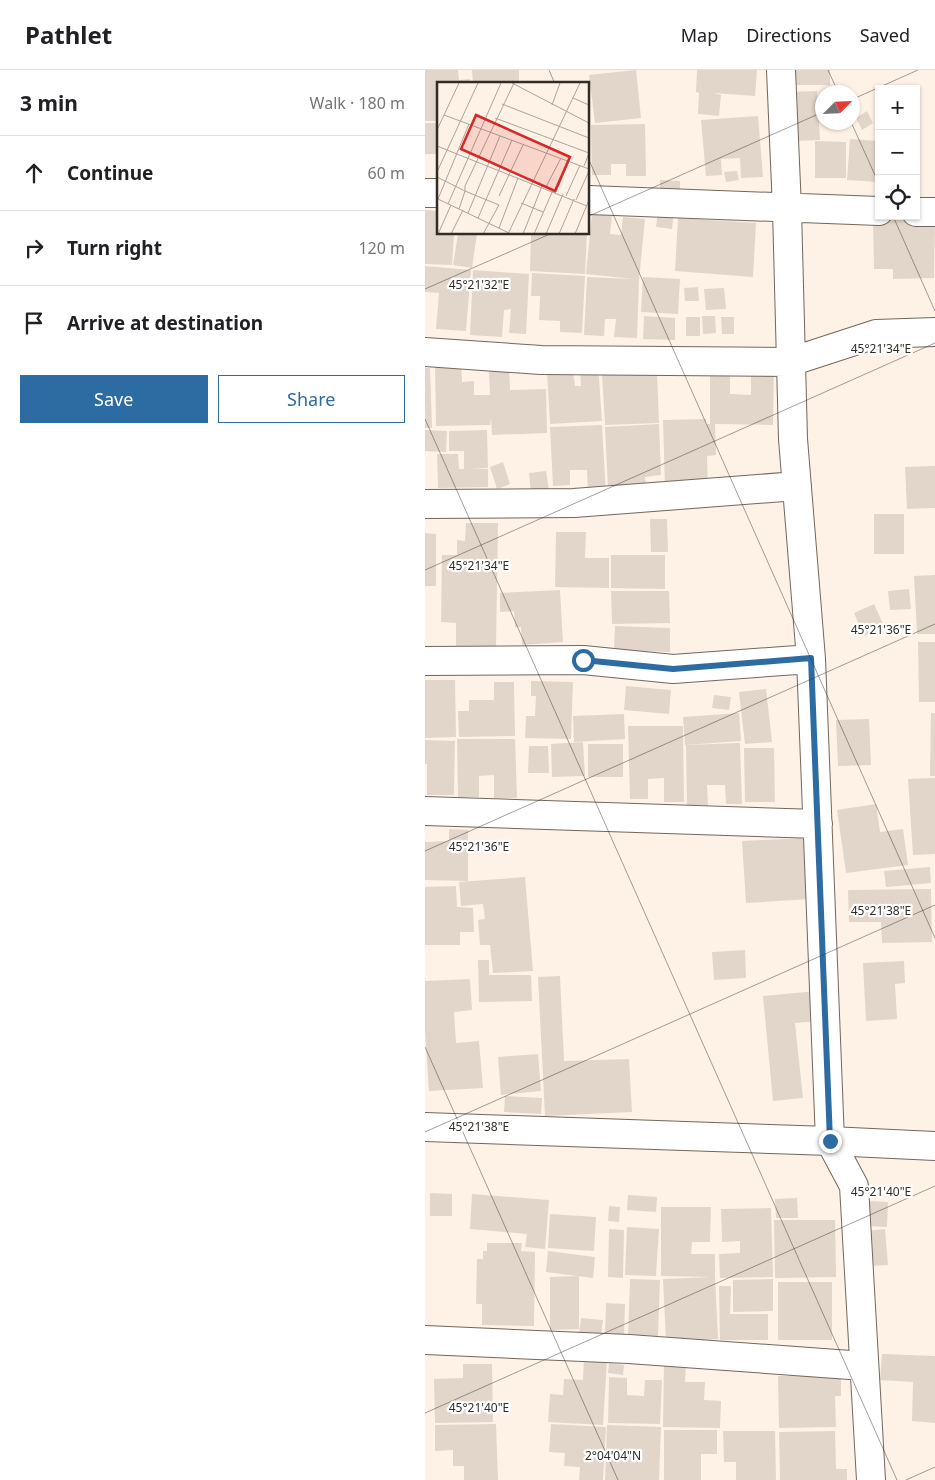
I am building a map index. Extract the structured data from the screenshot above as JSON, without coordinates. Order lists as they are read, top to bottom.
{
  "north": "top right",
  "page": {
    "header": "Pathlet",
    "nav": ["Map", "Directions", "Saved"],
    "heading": ["3 min", "Walk · 180 m"],
    "map_buttons": ["+", "−"],
    "list": [
      ["Continue", "60 m"],
      ["Turn right", "120 m"],
      "Arrive at destination"
    ],
    "buttons": ["Save", "Share"]
  },
  "coordinates": [
    "45°21'32\"E",
    "45°21'34\"E",
    "45°21'36\"E",
    "45°21'38\"E",
    "45°21'40\"E",
    "2°04'04\"N"
  ]
}
